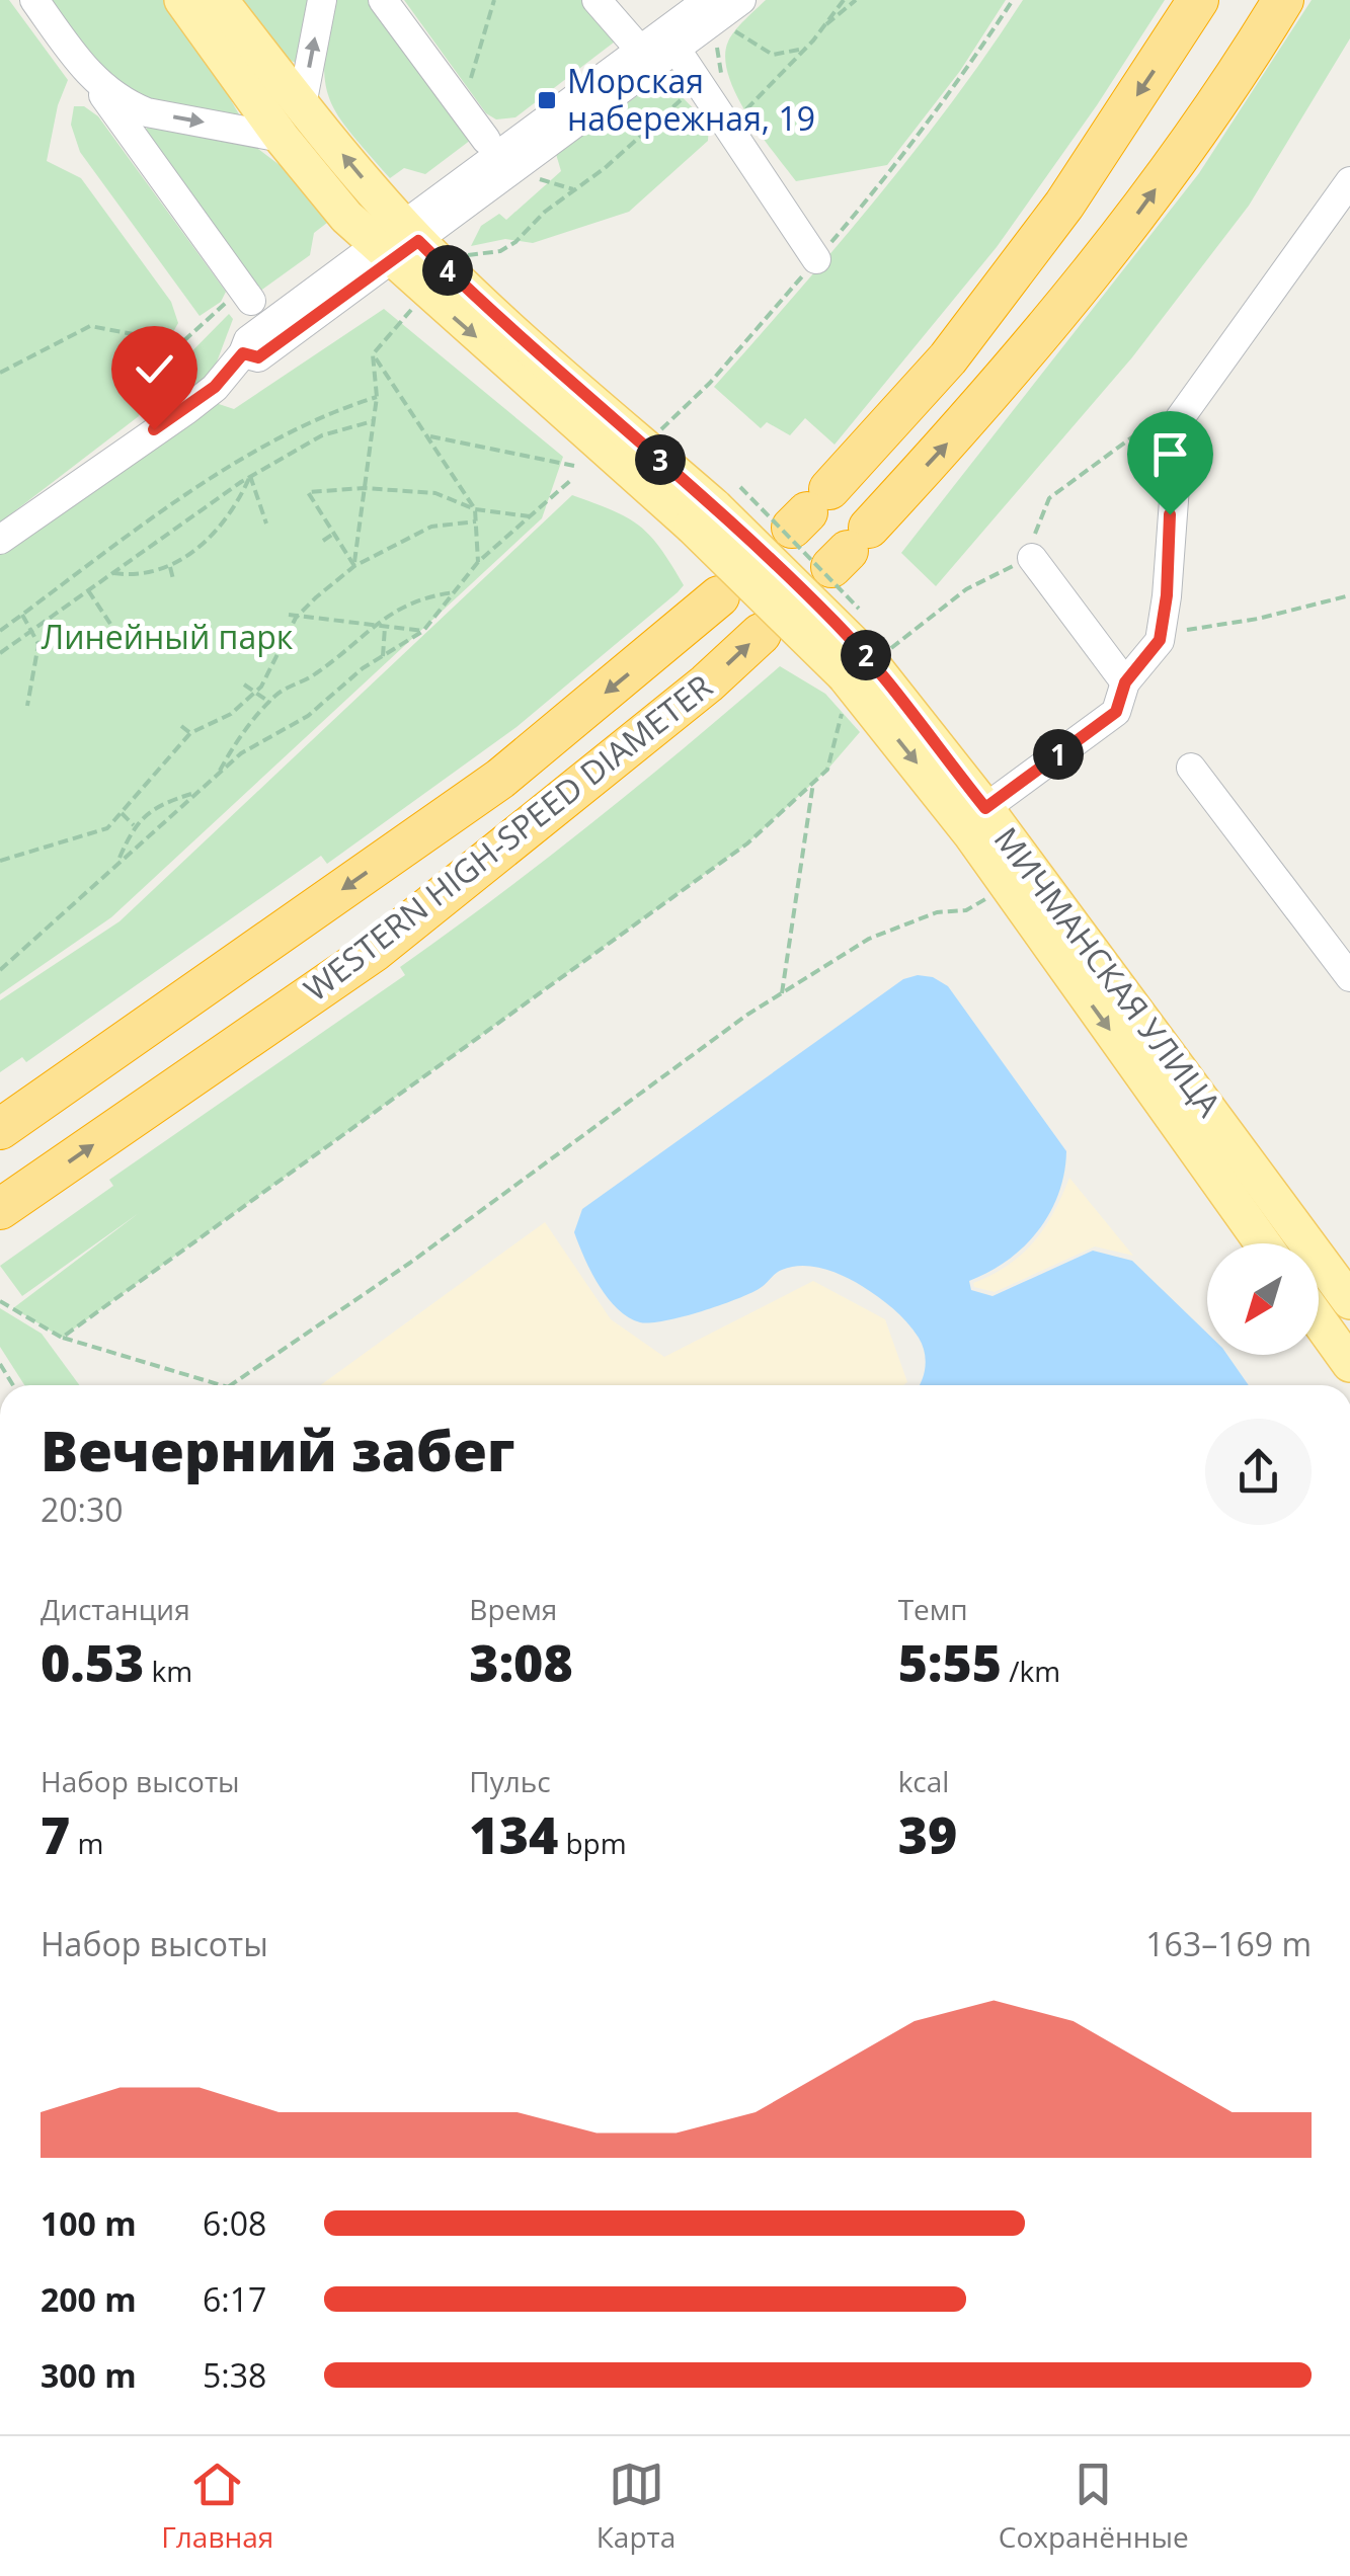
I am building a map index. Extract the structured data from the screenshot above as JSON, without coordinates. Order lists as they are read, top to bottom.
{
  "streets": {
    "highway": ["WESTERN HIGH-SPEED DIAMETER"],
    "main road": ["МИЧМАНСКАЯ УЛИЦА"]
  },
  "parks": ["Линейный парк"],
  "places": {
    "transit": ["Морская набережная, 19"]
  },
  "north": "bottom left",
  "page": {
    "pins": [
      "4",
      "3",
      "2",
      "1"
    ],
    "heading": ["Вечерний забег", "20:30"],
    "stats": [
      ["Дистанция", "0.53 km"],
      ["Время", "3:08"],
      ["Темп", "5:55 /km"],
      ["Набор высоты", "7 m"],
      ["Пульс", "134 bpm"],
      ["kcal", "39"]
    ],
    "chart": ["Набор высоты", "163–169 m"],
    "list": [
      {
        "name": "100 m",
        "note": "6:08"
      },
      {
        "name": "200 m",
        "note": "6:17"
      },
      {
        "name": "300 m",
        "note": "5:38"
      }
    ],
    "tabs": ["Главная", "Карта", "Сохранённые"]
  }
}
